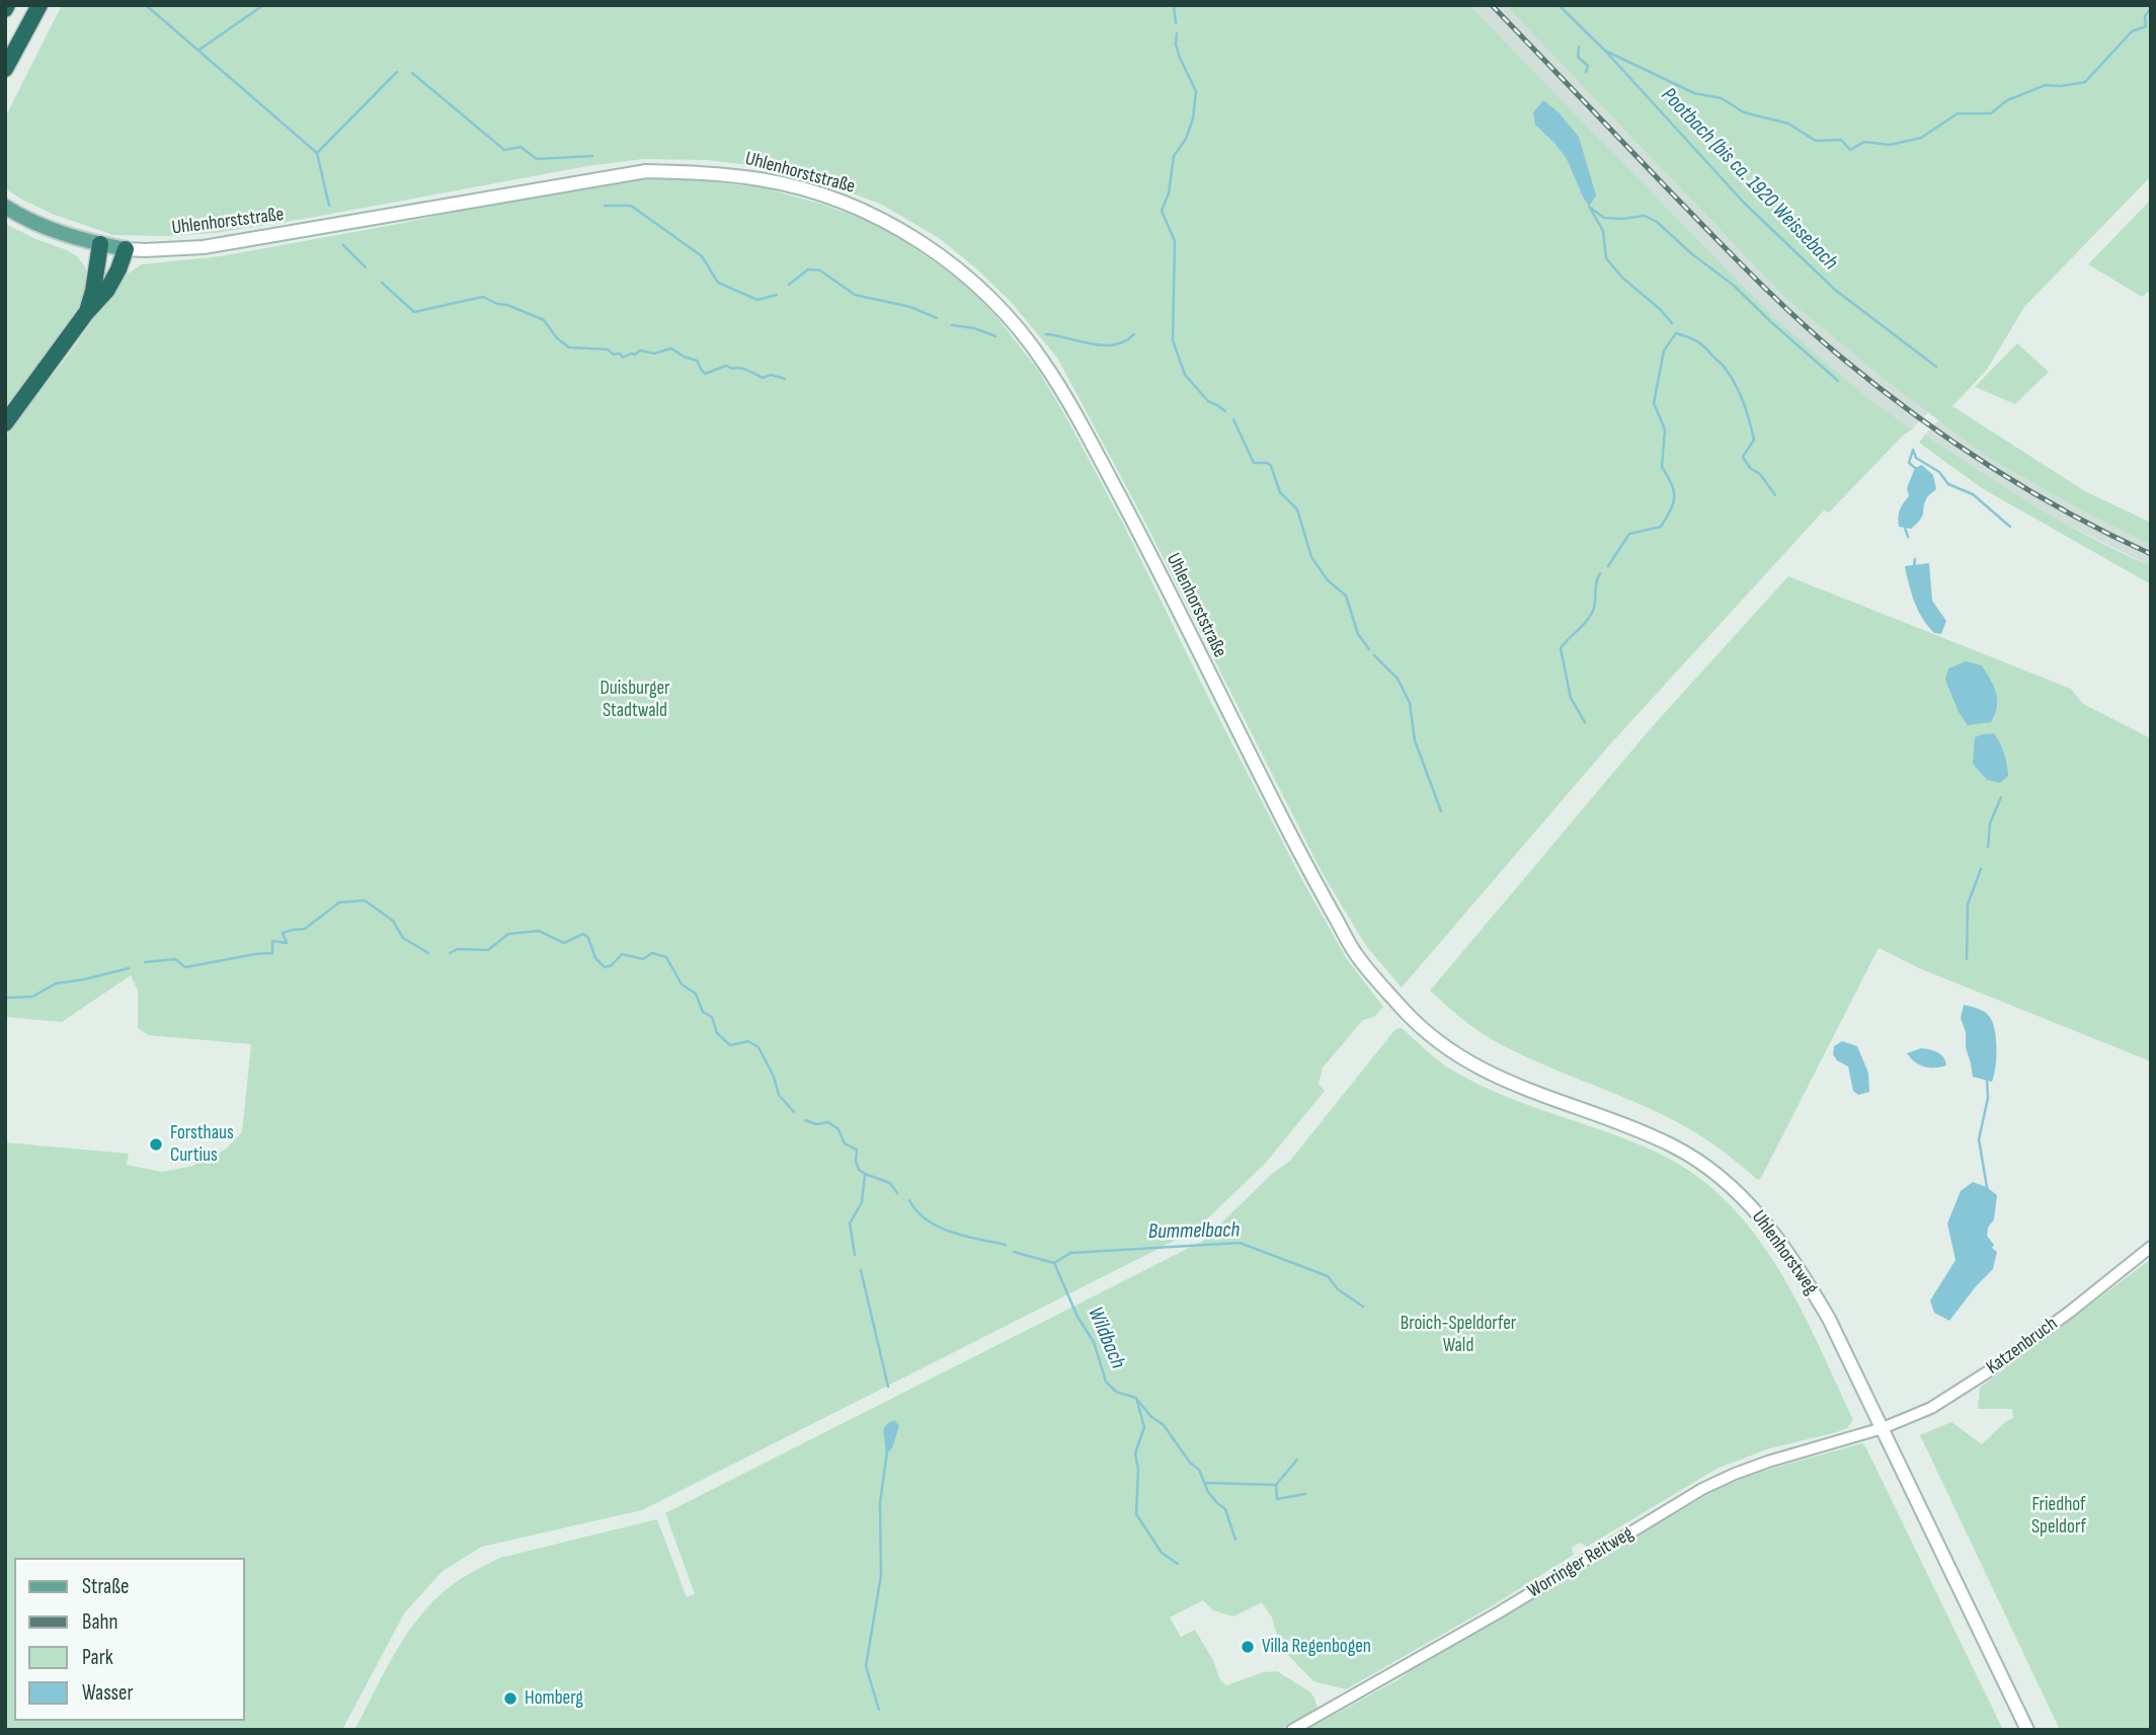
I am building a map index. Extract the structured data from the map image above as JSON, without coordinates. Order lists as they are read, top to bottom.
{
  "streets": {
    "main road": ["Uhlenhorststraße", "Uhlenhorstweg"],
    "street": ["Katzenbruch", "Worringer Reitweg"]
  },
  "crossings": [
    ["Uhlenhorststraße", "Uhlenhorstweg"],
    ["Uhlenhorstweg", "Katzenbruch"],
    ["Uhlenhorstweg", "Worringer Reitweg"],
    ["Katzenbruch", "Worringer Reitweg"]
  ],
  "water": ["Pootbach (bis ca. 1920 Weissebach", "Bummelbach", "Wildbach"],
  "parks": ["Duisburger Stadtwald", "Broich-Speldorfer Wald", "Friedhof Speldorf"],
  "places": ["Forsthaus Curtius", "Villa Regenbogen", "Homberg"],
  "legend": [
    "Straße",
    "Bahn",
    "Park",
    "Wasser"
  ]
}
